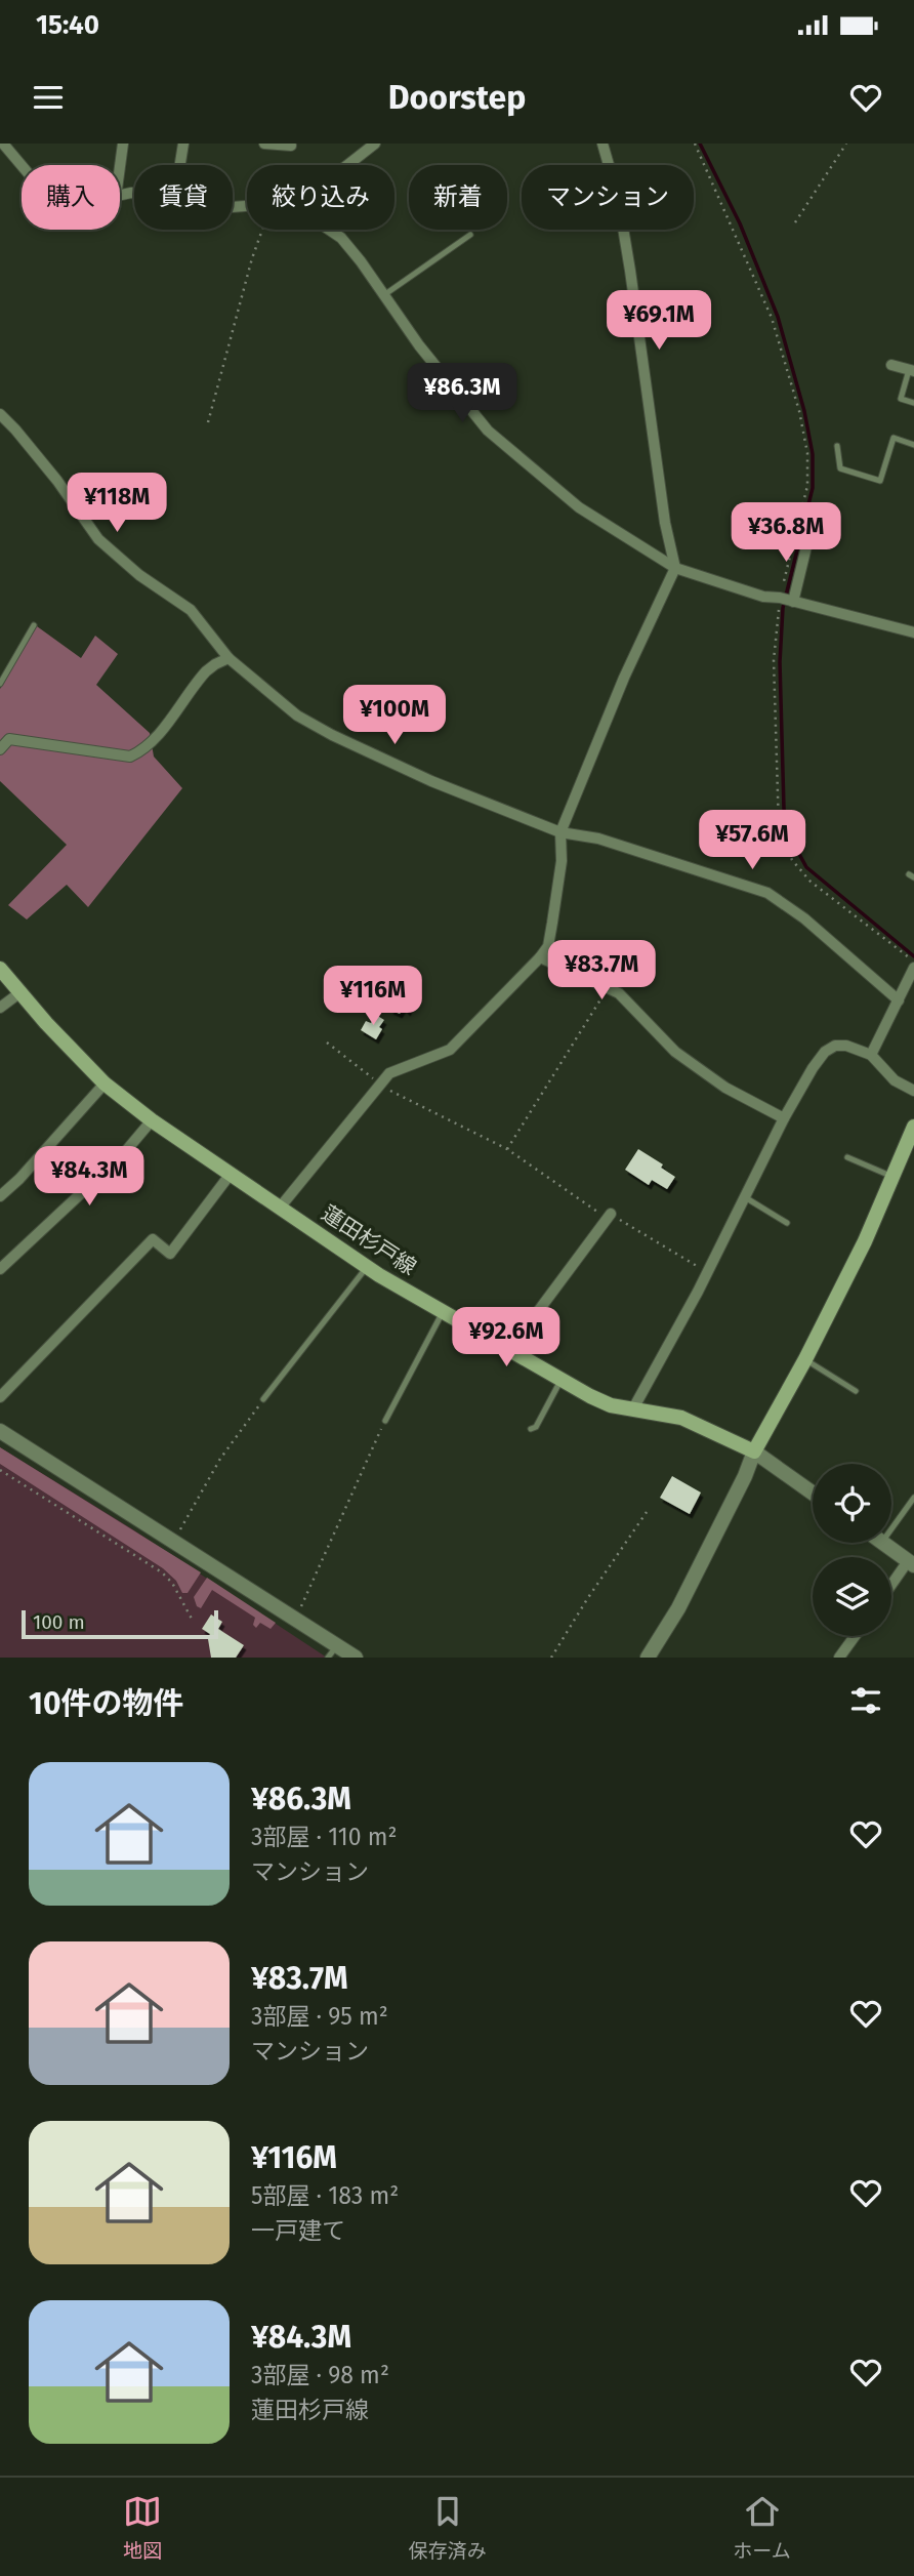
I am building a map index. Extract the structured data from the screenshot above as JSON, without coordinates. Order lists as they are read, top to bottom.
{
  "streets": {
    "main road": ["蓮田杉戸線"]
  },
  "scale_bar": "100 m",
  "page": {
    "status": "15:40",
    "header": "Doorstep",
    "chip": [
      "購入",
      "賃貸",
      "絞り込み",
      "新着",
      "マンション"
    ],
    "price": [
      "¥69.1M",
      "¥86.3M",
      "¥118M",
      "¥36.8M",
      "¥100M",
      "¥57.6M",
      "¥83.7M",
      "¥116M",
      "¥84.3M",
      "¥92.6M"
    ],
    "scale": "100 m",
    "heading": "10件の物件",
    "list": [
      {
        "name": "¥86.3M",
        "note": "3部屋 · 110 m² · マンション"
      },
      {
        "name": "¥83.7M",
        "note": "3部屋 · 95 m² · マンション"
      },
      {
        "name": "¥116M",
        "note": "5部屋 · 183 m² · 一戸建て"
      },
      {
        "name": "¥84.3M",
        "note": "3部屋 · 98 m² · 蓮田杉戸線"
      }
    ],
    "tabs": ["地図", "保存済み", "ホーム"]
  }
}
